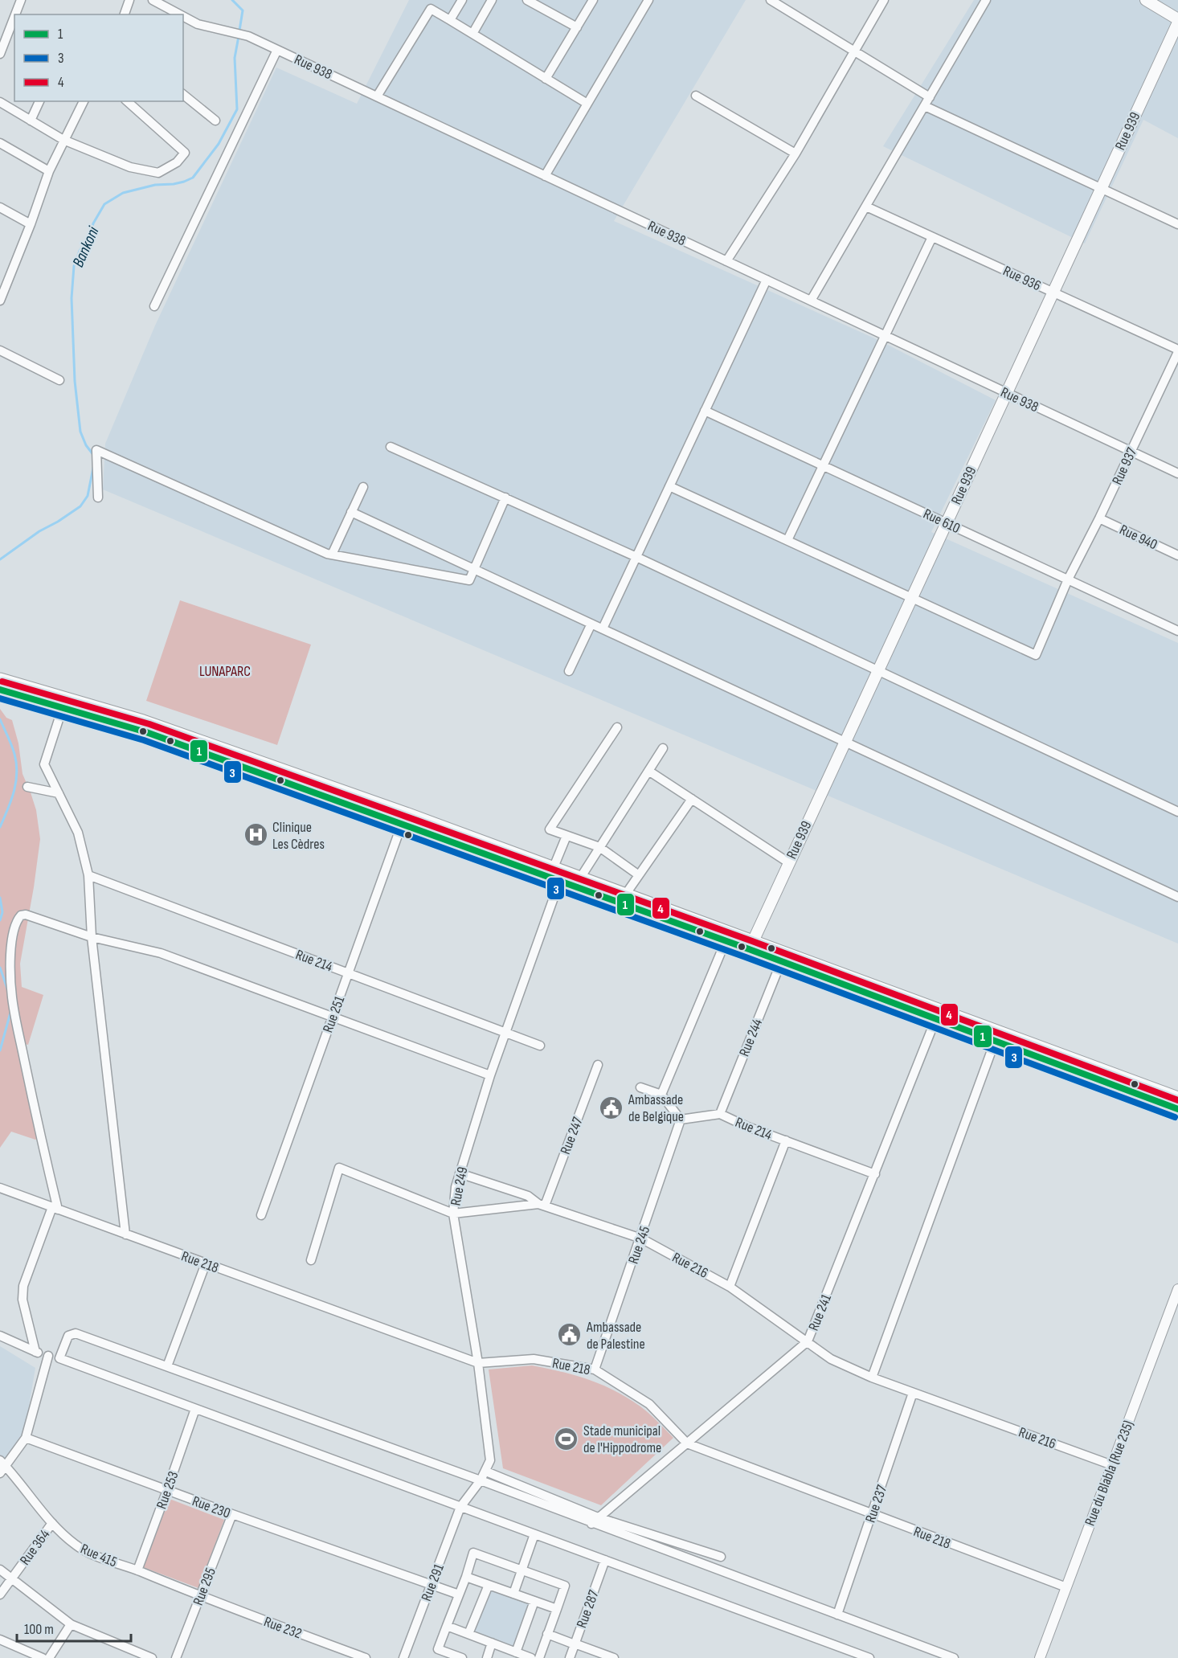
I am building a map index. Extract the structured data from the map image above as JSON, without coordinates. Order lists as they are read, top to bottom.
{
  "streets": {
    "main road": ["Rue 939"],
    "street": [
      "Rue 938",
      "Rue 936",
      "Rue 937",
      "Rue 610",
      "Rue 940",
      "Rue 214",
      "Rue 251",
      "Rue 244",
      "Rue 247",
      "Rue 249",
      "Rue 245",
      "Rue 218",
      "Rue 216",
      "Rue 241",
      "Rue du Blabla (Rue 235)",
      "Rue 253",
      "Rue 237",
      "Rue 230",
      "Rue 364",
      "Rue 415",
      "Rue 291",
      "Rue 295",
      "Rue 287",
      "Rue 232"
    ]
  },
  "crossings": [
    ["Rue 938", "Rue 939"],
    ["Rue 938", "Rue 937"],
    ["Rue 939", "Rue 936"],
    ["Rue 939", "Rue 937"],
    ["Rue 939", "Rue 610"],
    ["Rue 936", "Rue 937"],
    ["Rue 937", "Rue 610"],
    ["Rue 937", "Rue 940"],
    ["Rue 214", "Rue 251"],
    ["Rue 214", "Rue 244"],
    ["Rue 214", "Rue 249"],
    ["Rue 214", "Rue 245"],
    ["Rue 214", "Rue 241"],
    ["Rue 247", "Rue 216"],
    ["Rue 249", "Rue 218"],
    ["Rue 249", "Rue 216"],
    ["Rue 249", "Rue 291"],
    ["Rue 245", "Rue 218"],
    ["Rue 245", "Rue 216"],
    ["Rue 218", "Rue 241"],
    ["Rue 218", "Rue du Blabla (Rue 235)"],
    ["Rue 218", "Rue 237"],
    ["Rue 216", "Rue 241"],
    ["Rue 216", "Rue du Blabla (Rue 235)"],
    ["Rue 216", "Rue 237"],
    ["Rue 253", "Rue 230"],
    ["Rue 253", "Rue 415"],
    ["Rue 230", "Rue 291"],
    ["Rue 230", "Rue 295"],
    ["Rue 364", "Rue 415"],
    ["Rue 415", "Rue 295"],
    ["Rue 415", "Rue 232"],
    ["Rue 295", "Rue 232"]
  ],
  "water": ["Bankoni"],
  "parks": ["LUNAPARC"],
  "places": {
    "hospital": ["Clinique Les Cèdres"],
    "public building": ["Ambassade de Belgique", "Ambassade de Palestine"],
    "sports": ["Stade municipal de l'Hippodrome"]
  },
  "lines": ["transit line 4", "transit line 1", "transit line 3"],
  "legend": ["1", "3", "4"],
  "scale_bar": "100 m"
}
